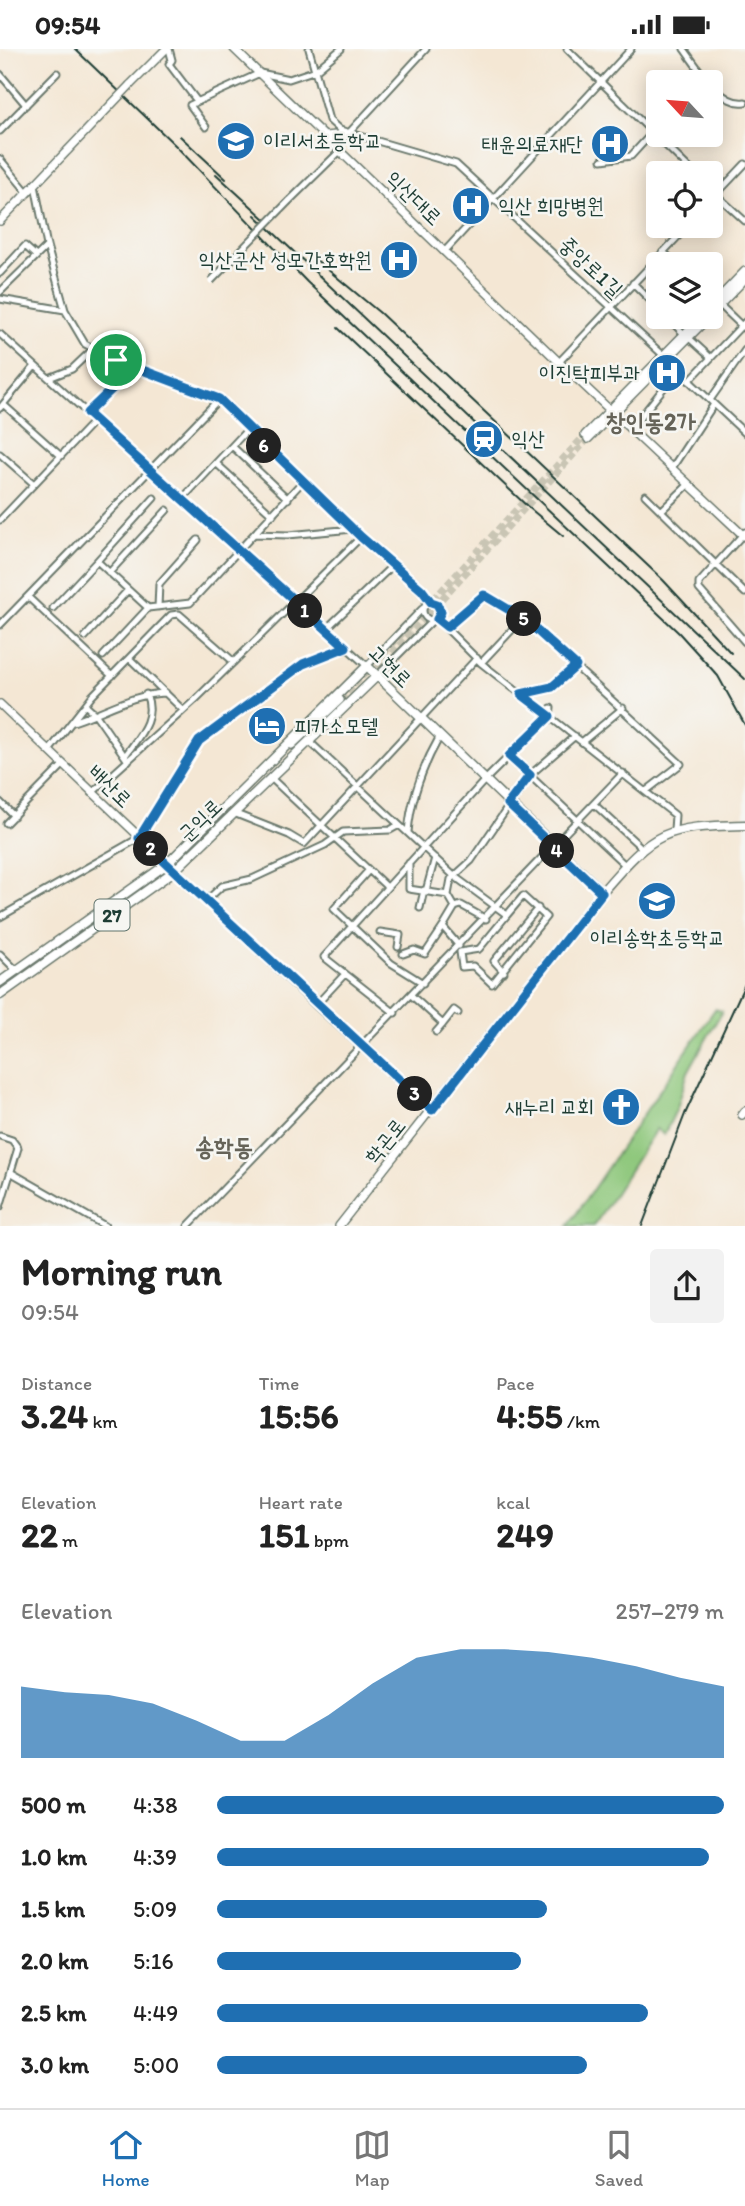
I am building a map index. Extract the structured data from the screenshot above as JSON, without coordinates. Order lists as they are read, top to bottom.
{
  "streets": {
    "main road": [
      "고현로",
      "군익로",
      "27",
      "학곤로"
    ],
    "street": ["익산대로", "중앙로1길", "배산로"]
  },
  "crossings": [
    ["고현로", "27"],
    ["고현로", "학곤로"],
    ["배산로", "군익로"],
    ["배산로", "학곤로"],
    ["군익로", "27"]
  ],
  "districts": ["창인동2가", "송학동"],
  "places": {
    "school or university": ["이리서초등학교", "이리송학초등학교"],
    "hospital": [
      "태윤의료재단",
      "익산 희망병원",
      "익산군산 성모간호학원",
      "이진탁피부과"
    ],
    "station": ["익산"],
    "hotel": ["피카소모텔"],
    "church": ["새누리 교회"]
  },
  "north": "top left",
  "page": {
    "status": "09:54",
    "pins": [
      "6",
      "1",
      "5",
      "2",
      "4",
      "3"
    ],
    "heading": ["Morning run", "09:54"],
    "stats": [
      ["Distance", "3.24 km"],
      ["Time", "15:56"],
      ["Pace", "4:55 /km"],
      ["Elevation", "22 m"],
      ["Heart rate", "151 bpm"],
      ["kcal", "249"]
    ],
    "chart": ["Elevation", "257–279 m"],
    "list": [
      {
        "name": "500 m",
        "note": "4:38"
      },
      {
        "name": "1.0 km",
        "note": "4:39"
      },
      {
        "name": "1.5 km",
        "note": "5:09"
      },
      {
        "name": "2.0 km",
        "note": "5:16"
      },
      {
        "name": "2.5 km",
        "note": "4:49"
      },
      {
        "name": "3.0 km",
        "note": "5:00"
      }
    ],
    "tabs": ["Home", "Map", "Saved"]
  }
}
